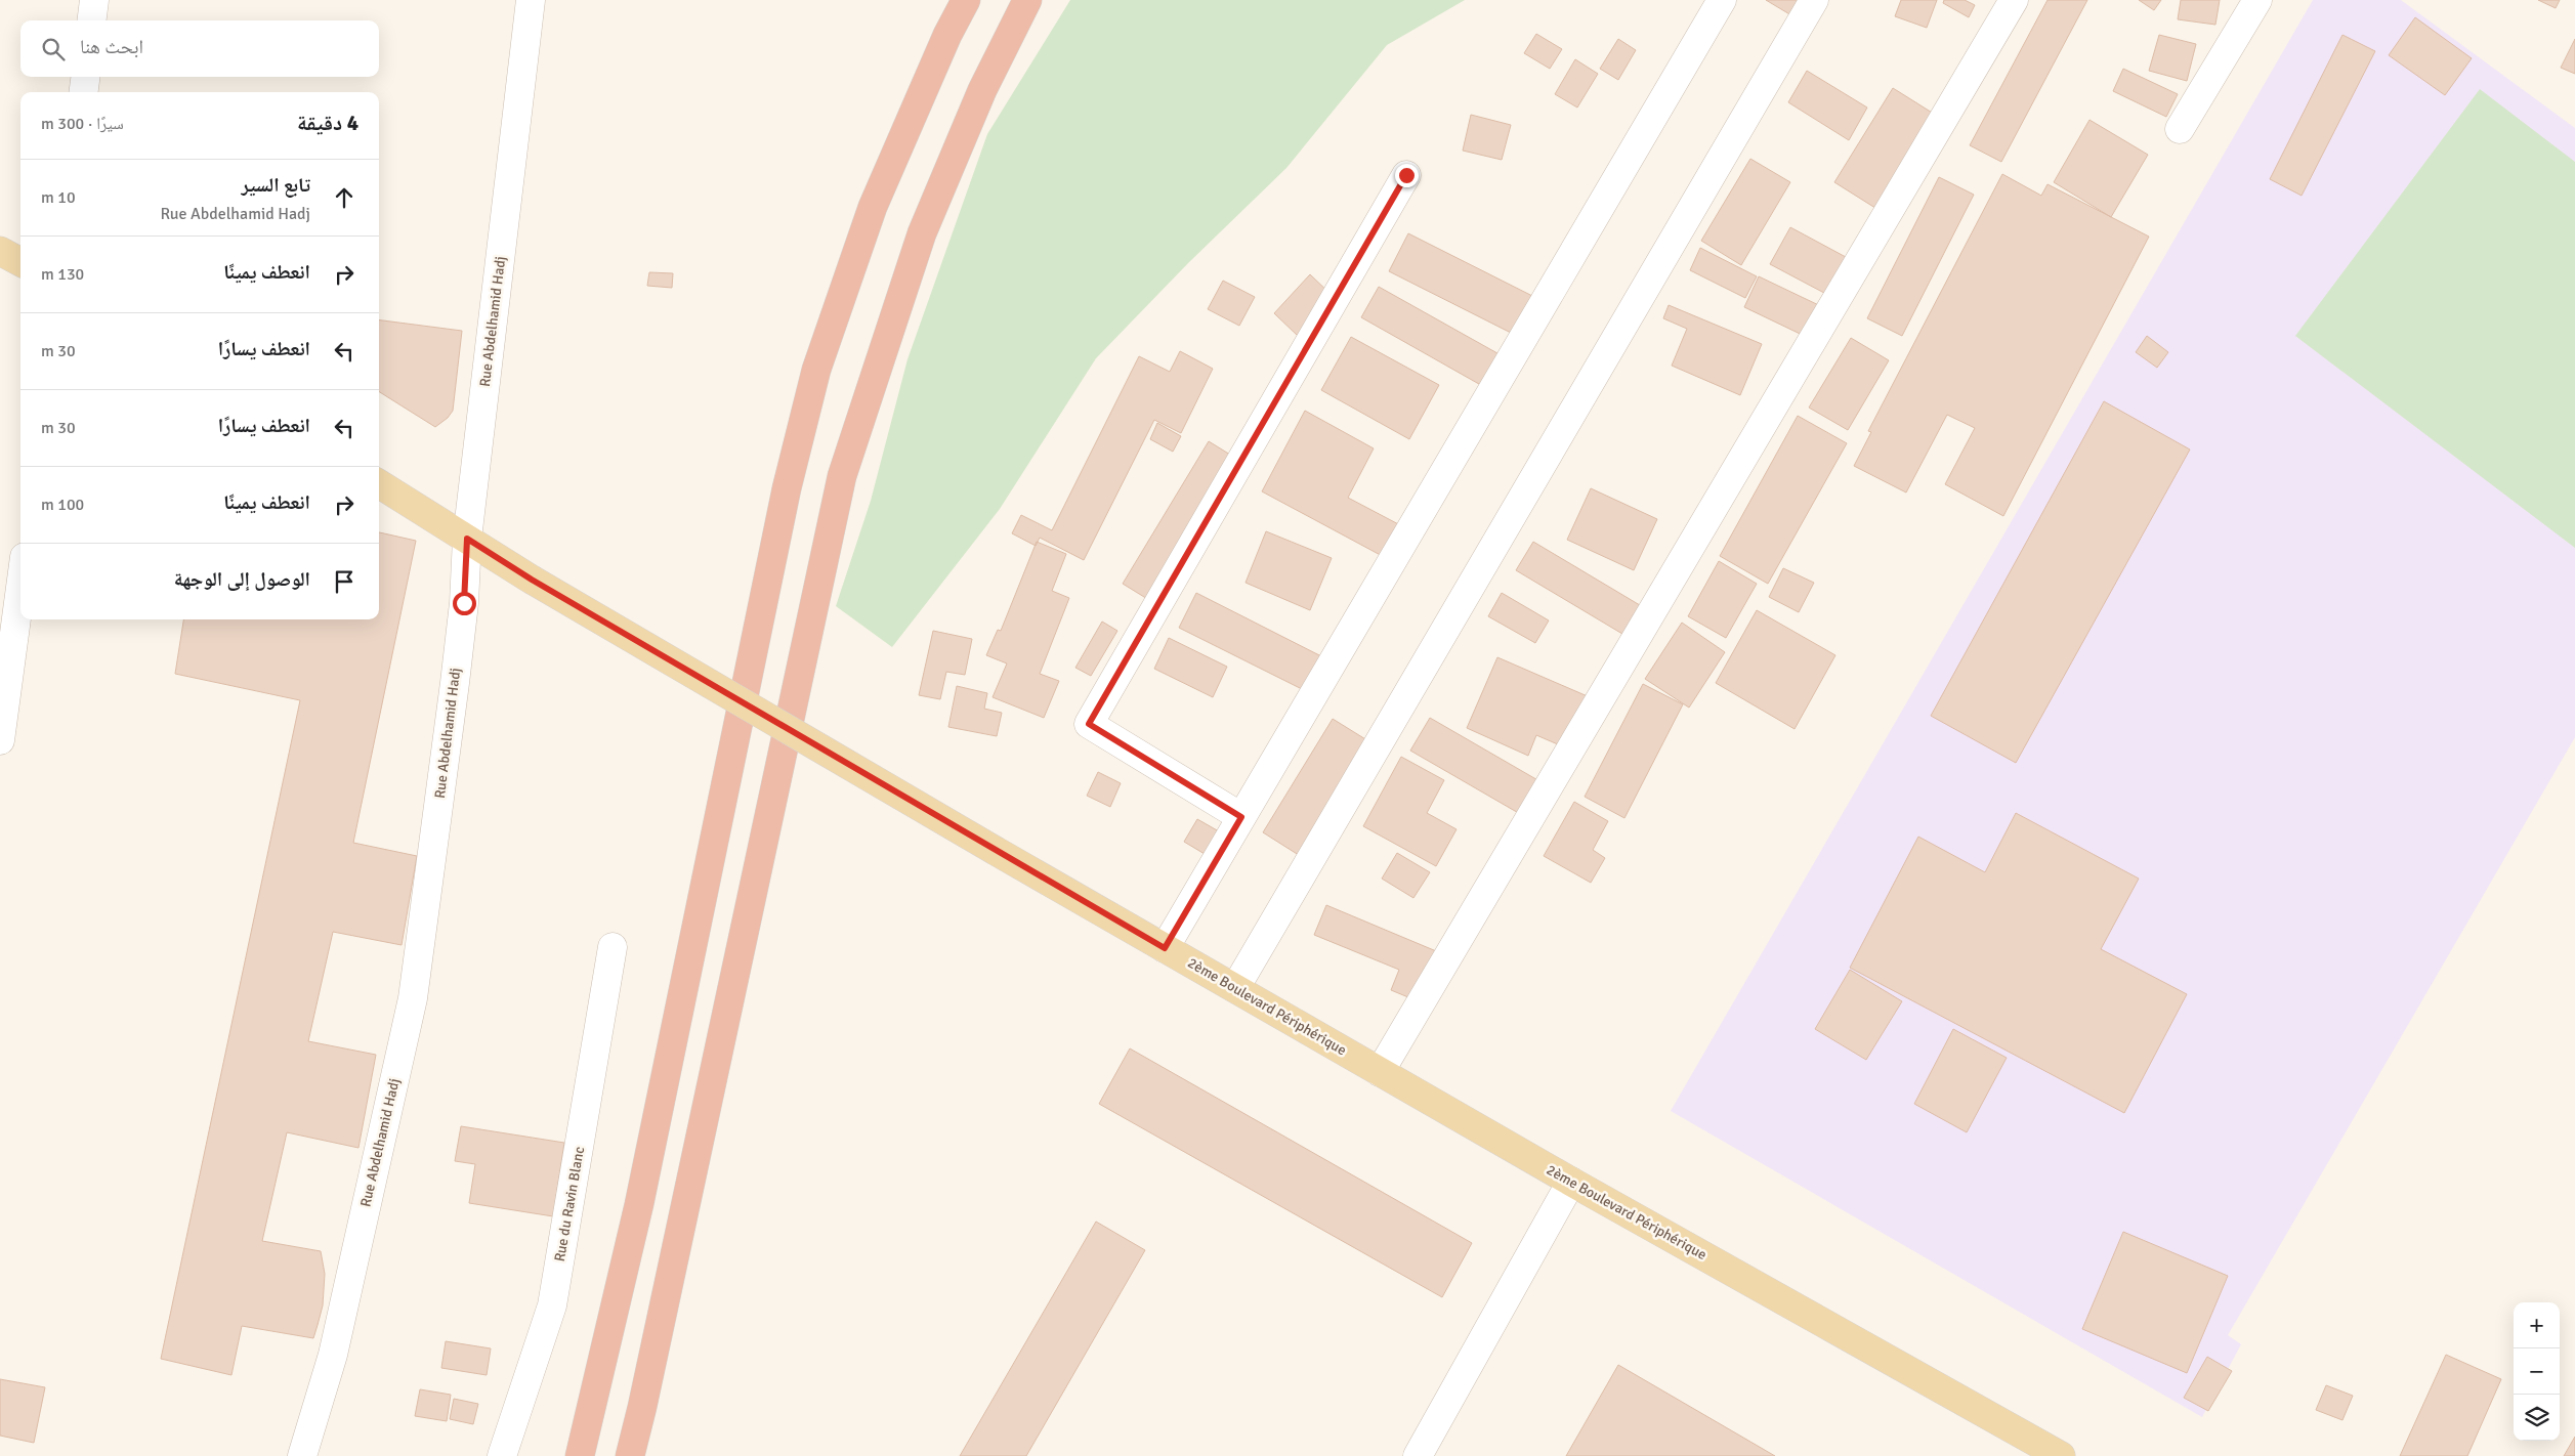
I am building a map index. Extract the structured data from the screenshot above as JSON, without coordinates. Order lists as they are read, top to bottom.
{
  "streets": {
    "main road": ["2ème Boulevard Périphérique"],
    "street": ["Rue Abdelhamid Hadj", "Rue du Ravin Blanc"]
  },
  "crossings": [
    ["Rue Abdelhamid Hadj", "2ème Boulevard Périphérique"]
  ],
  "page": {
    "search": "ابحث هنا",
    "heading": ["4 دقيقة", "سيرًا · 300 m"],
    "list": [
      ["تابع السير", "Rue Abdelhamid Hadj", "10 m"],
      ["انعطف يمينًا", "130 m"],
      ["انعطف يسارًا", "30 m"],
      ["انعطف يسارًا", "30 m"],
      ["انعطف يمينًا", "100 m"],
      "الوصول إلى الوجهة"
    ],
    "map_buttons": ["+", "−"]
  }
}
